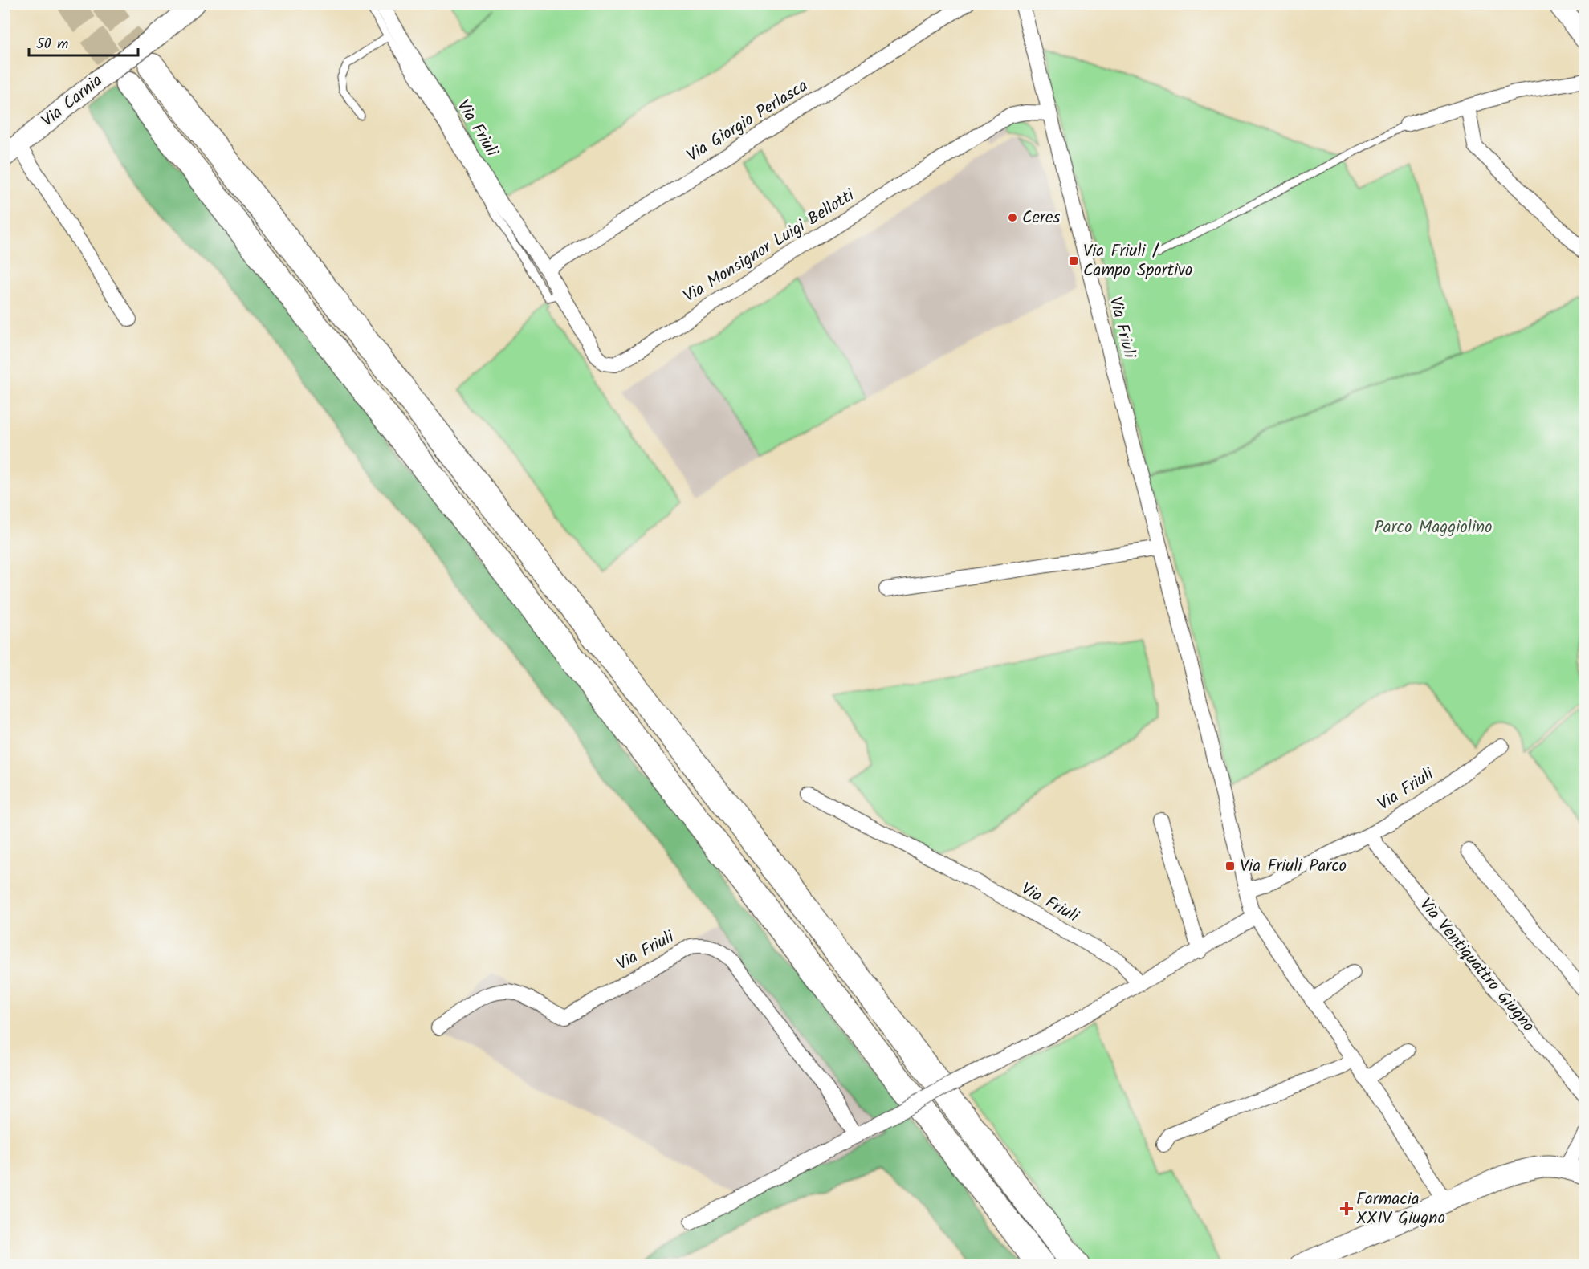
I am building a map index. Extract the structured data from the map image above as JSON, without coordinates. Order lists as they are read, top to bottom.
{
  "streets": {
    "street": [
      "Via Carnia",
      "Via Giorgio Perlasca",
      "Via Friuli",
      "Via Monsignor Luigi Bellotti",
      "Via Ventiquattro Giugno"
    ]
  },
  "crossings": [
    ["Via Giorgio Perlasca", "Via Friuli"],
    ["Via Giorgio Perlasca", "Via Monsignor Luigi Bellotti"],
    ["Via Friuli", "Via Monsignor Luigi Bellotti"],
    ["Via Friuli", "Via Ventiquattro Giugno"]
  ],
  "parks": ["Parco Maggiolino"],
  "places": {
    "other": ["Ceres"],
    "transit": ["Via Friuli / Campo Sportivo", "Via Friuli Parco"],
    "health": ["Farmacia XXIV Giugno"]
  },
  "scale_bar": "50 m"
}
